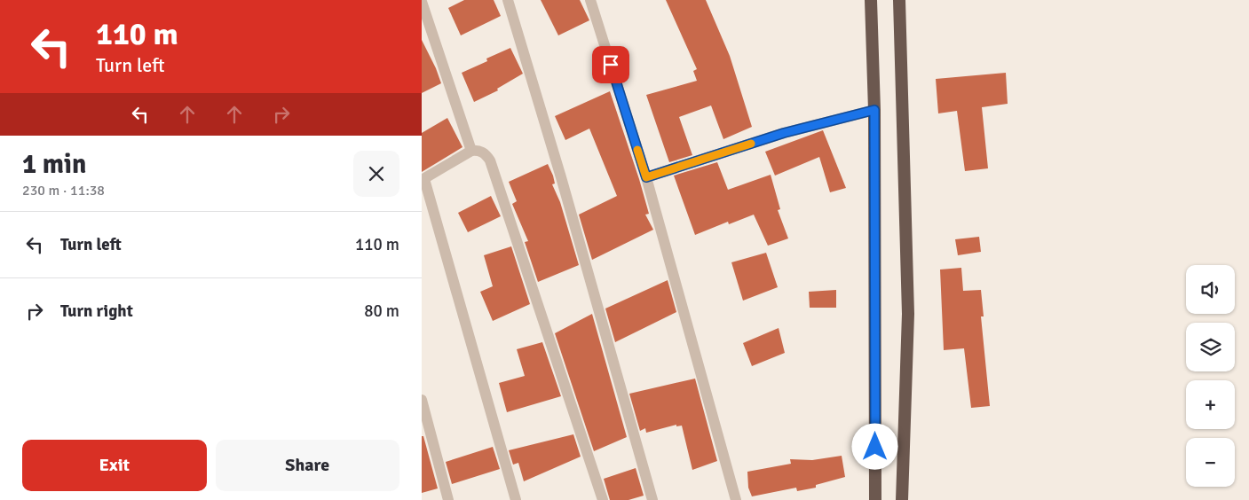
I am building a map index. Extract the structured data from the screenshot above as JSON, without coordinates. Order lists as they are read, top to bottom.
{
  "page": {
    "turn": ["110 m", "Turn left"],
    "heading": ["1 min", "230 m · 11:38"],
    "list": [
      {
        "name": "Turn left",
        "value": "110 m"
      },
      {
        "name": "Turn right",
        "value": "80 m"
      }
    ],
    "map_buttons": ["+", "−"],
    "buttons": ["Exit", "Share"]
  }
}
